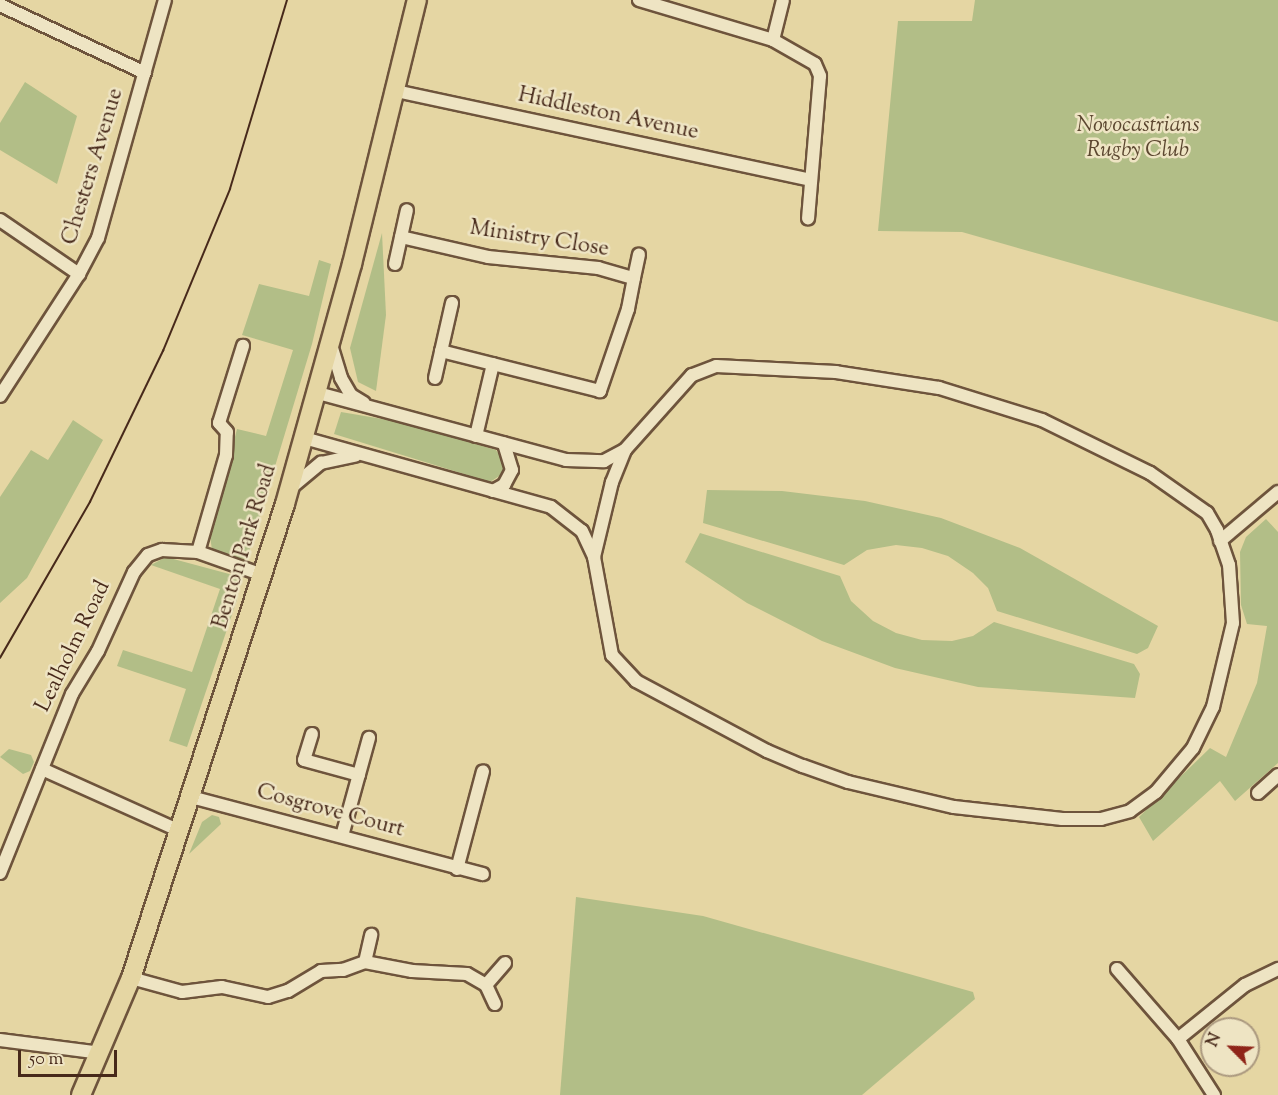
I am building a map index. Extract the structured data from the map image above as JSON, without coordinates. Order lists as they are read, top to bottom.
{
  "streets": {
    "main road": ["Benton Park Road"],
    "street": [
      "Hiddleston Avenue",
      "Chesters Avenue",
      "Ministry Close",
      "Lealholm Road",
      "Cosgrove Court"
    ]
  },
  "crossings": [
    ["Hiddleston Avenue", "Benton Park Road"],
    ["Benton Park Road", "Lealholm Road"],
    ["Benton Park Road", "Cosgrove Court"]
  ],
  "parks": ["Novocastrians Rugby Club"],
  "scale_bar": "50 m",
  "north": "top left"
}
